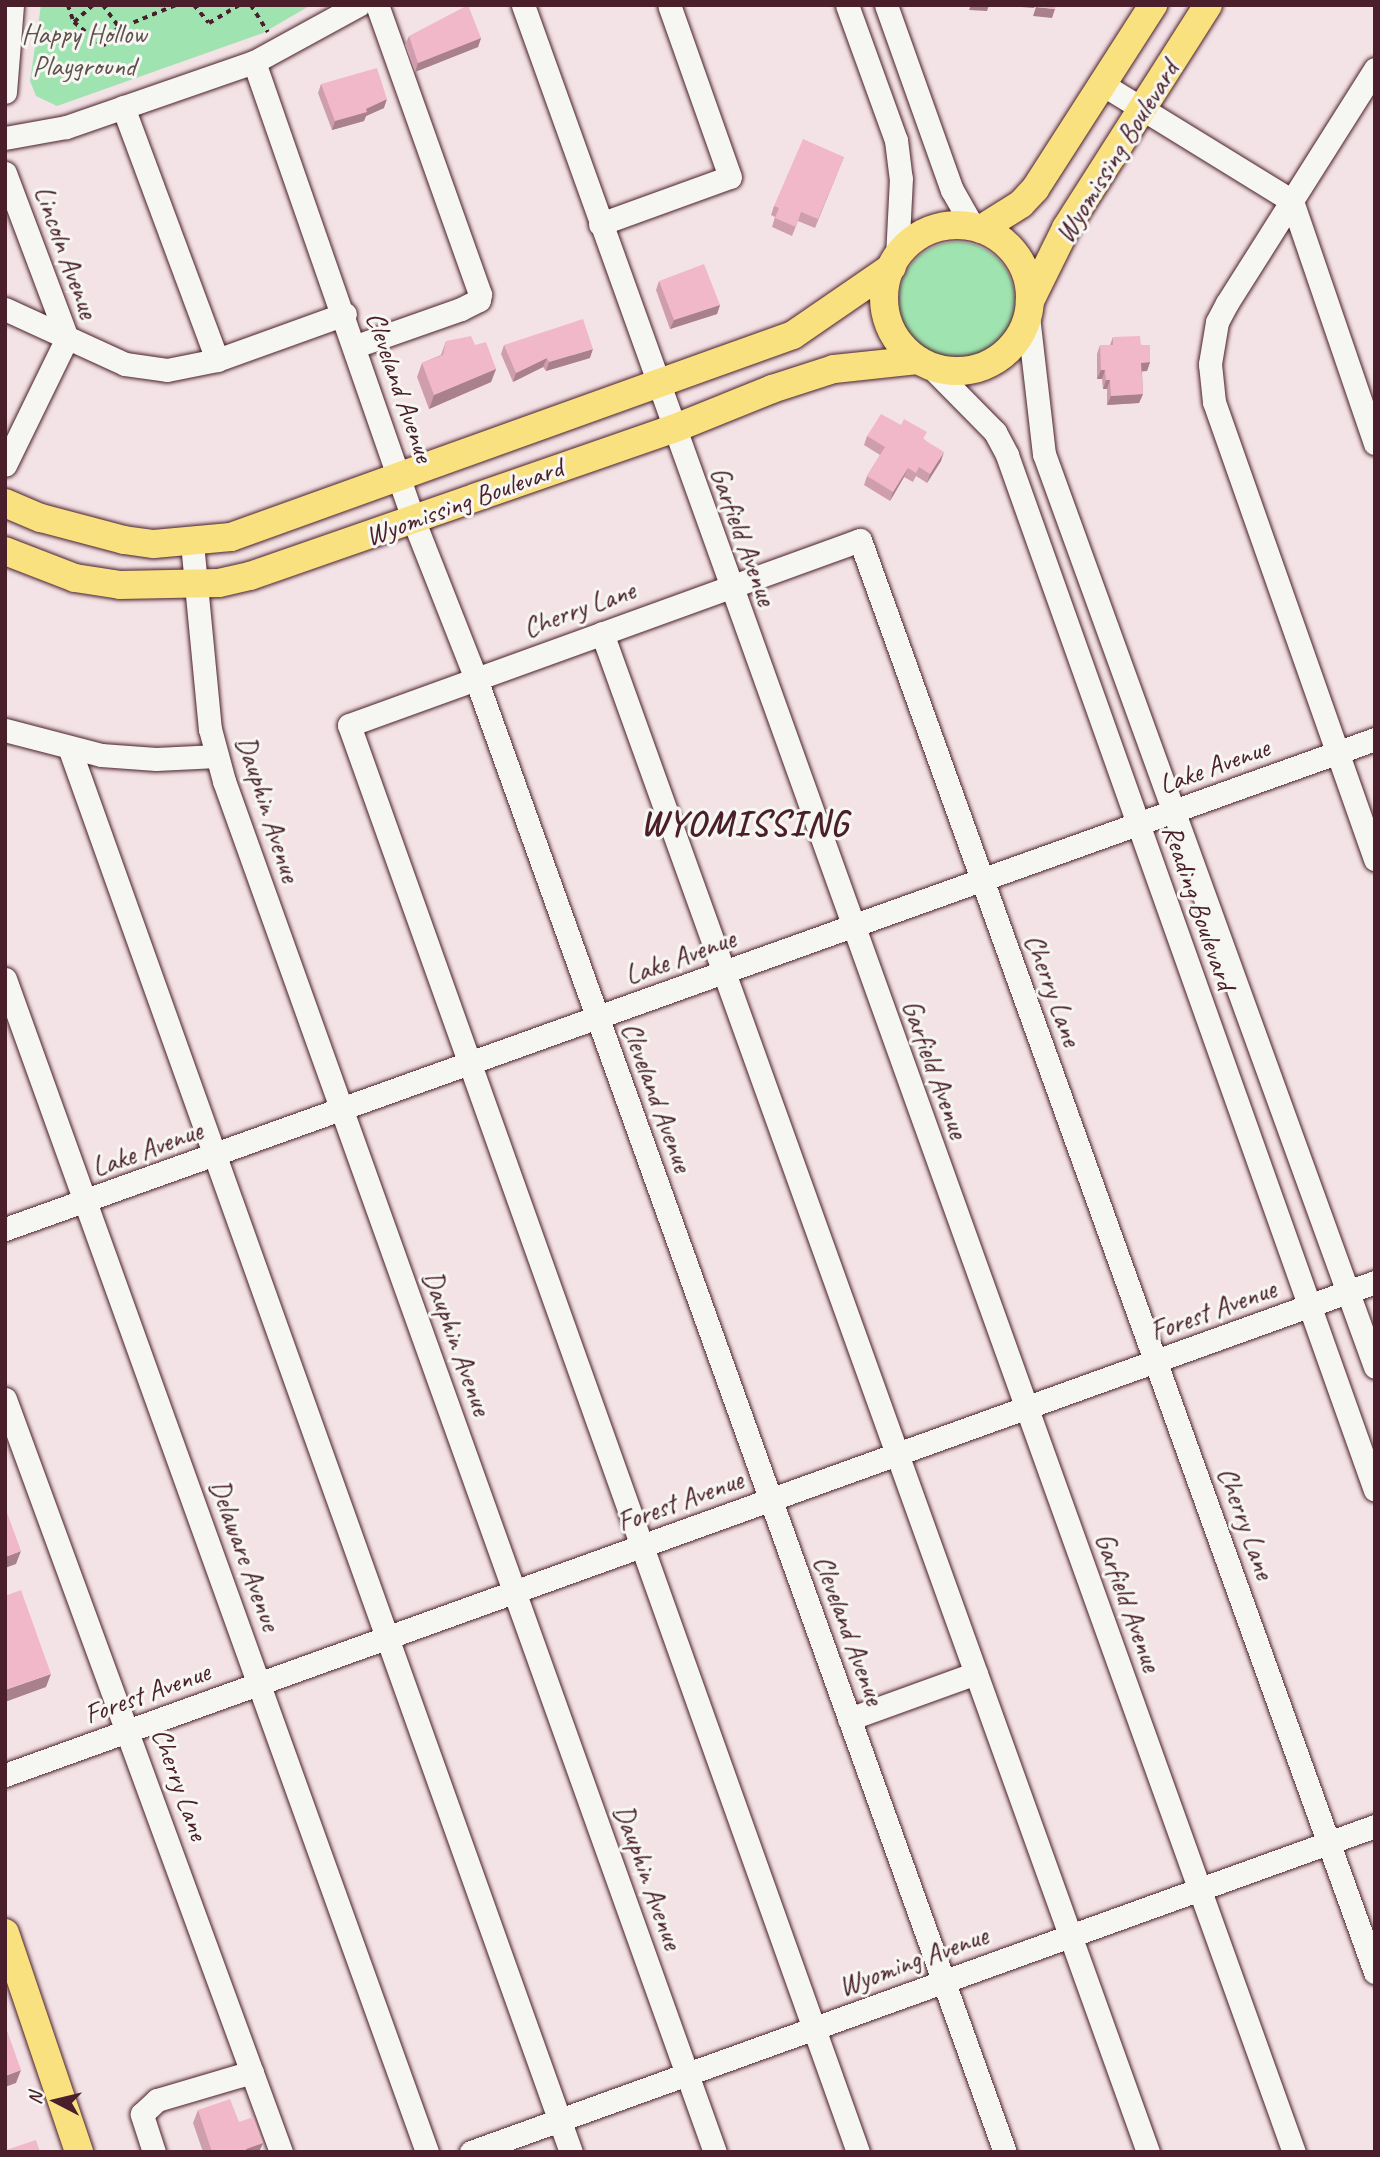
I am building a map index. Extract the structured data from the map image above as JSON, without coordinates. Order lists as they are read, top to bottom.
{
  "streets": {
    "main road": ["Wyomissing Boulevard"],
    "street": [
      "Lincoln Avenue",
      "Cleveland Avenue",
      "Garfield Avenue",
      "Cherry Lane",
      "Lake Avenue",
      "Dauphin Avenue",
      "Reading Boulevard",
      "Forest Avenue",
      "Delaware Avenue",
      "Wyoming Avenue"
    ]
  },
  "crossings": [
    ["Wyomissing Boulevard", "Cleveland Avenue"],
    ["Wyomissing Boulevard", "Garfield Avenue"],
    ["Wyomissing Boulevard", "Dauphin Avenue"],
    ["Wyomissing Boulevard", "Reading Boulevard"],
    ["Cleveland Avenue", "Cherry Lane"],
    ["Cleveland Avenue", "Lake Avenue"],
    ["Cleveland Avenue", "Forest Avenue"],
    ["Cleveland Avenue", "Wyoming Avenue"],
    ["Garfield Avenue", "Cherry Lane"],
    ["Garfield Avenue", "Lake Avenue"],
    ["Garfield Avenue", "Forest Avenue"],
    ["Garfield Avenue", "Wyoming Avenue"],
    ["Cherry Lane", "Lake Avenue"],
    ["Cherry Lane", "Forest Avenue"],
    ["Cherry Lane", "Wyoming Avenue"],
    ["Lake Avenue", "Dauphin Avenue"],
    ["Lake Avenue", "Reading Boulevard"],
    ["Lake Avenue", "Delaware Avenue"],
    ["Dauphin Avenue", "Forest Avenue"],
    ["Dauphin Avenue", "Wyoming Avenue"],
    ["Reading Boulevard", "Forest Avenue"],
    ["Forest Avenue", "Delaware Avenue"]
  ],
  "districts": ["WYOMISSING"],
  "parks": ["Happy Hollow Playground"],
  "north": "left"
}
